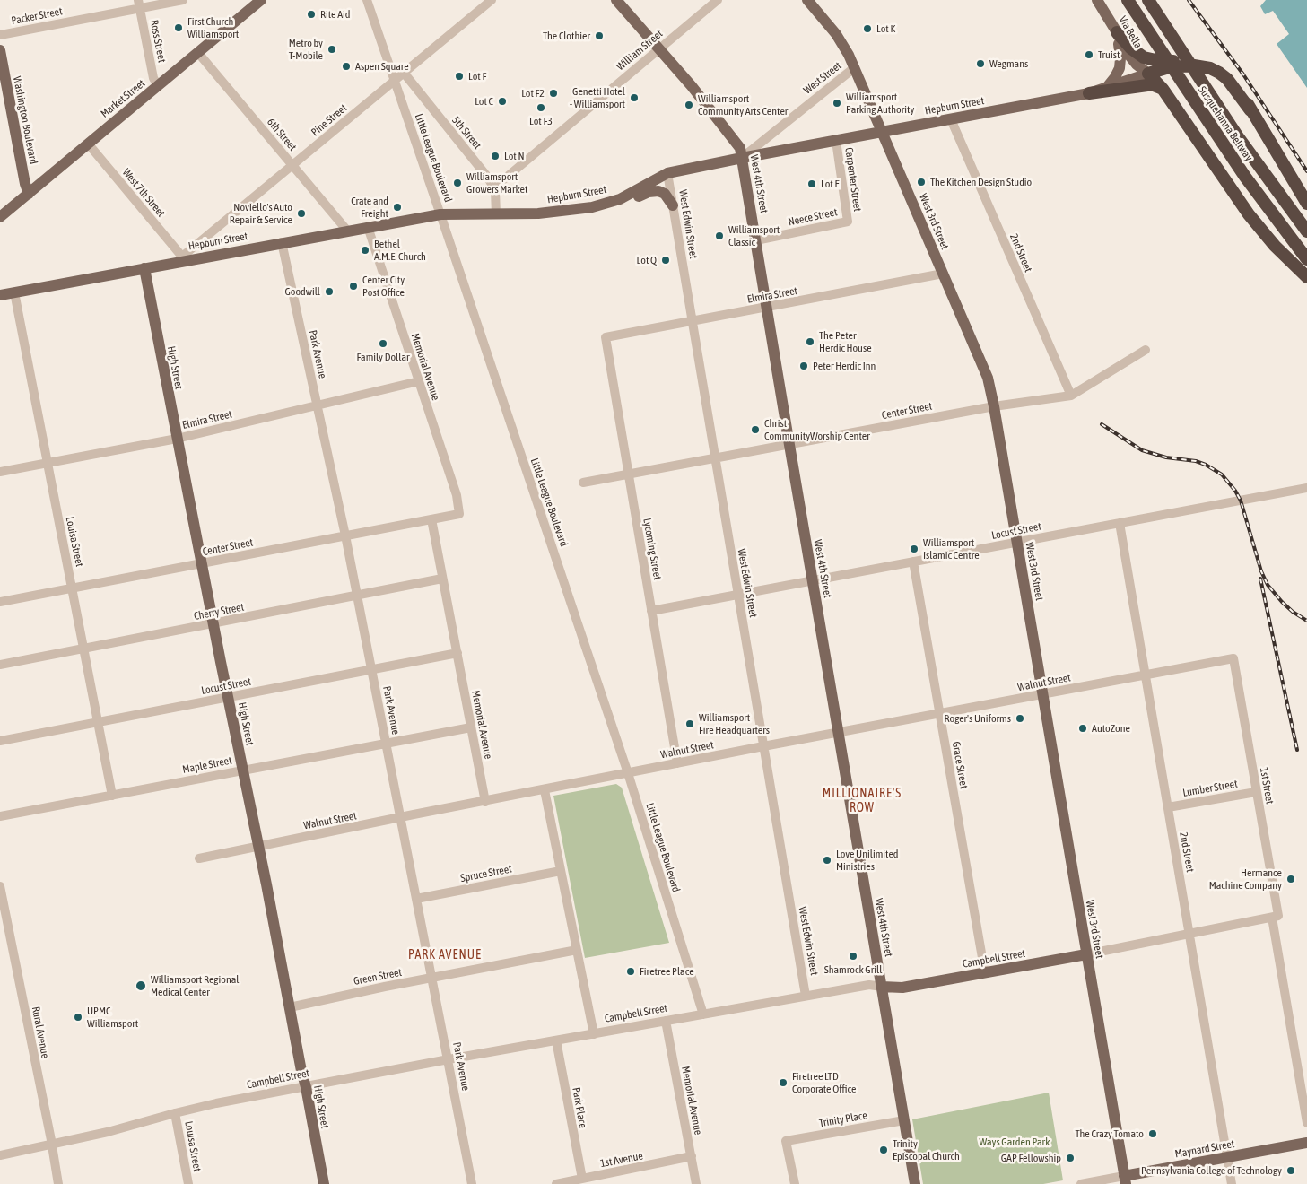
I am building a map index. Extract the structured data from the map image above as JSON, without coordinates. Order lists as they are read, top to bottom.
{
  "streets": {
    "highway": ["Susquehanna Beltway"],
    "main road": [
      "Via Bella",
      "Market Street",
      "Hepburn Street",
      "Washington Boulevard",
      "West 4th Street",
      "West 3rd Street",
      "High Street",
      "Campbell Street",
      "Maynard Street"
    ],
    "street": [
      "Packer Street",
      "Ross Street",
      "William Street",
      "West Street",
      "Pine Street",
      "5th Street",
      "6th Street",
      "Little League Boulevard",
      "Carpenter Street",
      "West 7th Street",
      "Neece Street",
      "West Edwin Street",
      "2nd Street",
      "Elmira Street",
      "Park Avenue",
      "Memorial Avenue",
      "Center Street",
      "Locust Street",
      "Louisa Street",
      "Lycoming Street",
      "Cherry Street",
      "Walnut Street",
      "Maple Street",
      "Grace Street",
      "1st Street",
      "Lumber Street",
      "Spruce Street",
      "Green Street",
      "Rural Avenue",
      "Park Place",
      "Trinity Place",
      "1st Avenue"
    ]
  },
  "crossings": [
    ["Packer Street", "Ross Street"],
    ["Via Bella", "Hepburn Street"],
    ["Ross Street", "Market Street"],
    ["William Street", "5th Street"],
    ["William Street", "West 4th Street"],
    ["West Street", "Hepburn Street"],
    ["West Street", "West 4th Street"],
    ["West Street", "West 3rd Street"],
    ["Market Street", "Washington Boulevard"],
    ["Market Street", "6th Street"],
    ["Market Street", "West 7th Street"],
    ["Hepburn Street", "Pine Street"],
    ["Hepburn Street", "6th Street"],
    ["Hepburn Street", "Little League Boulevard"],
    ["Hepburn Street", "Carpenter Street"],
    ["Hepburn Street", "West 4th Street"],
    ["Hepburn Street", "West 7th Street"],
    ["Hepburn Street", "West 3rd Street"],
    ["Hepburn Street", "West Edwin Street"],
    ["Hepburn Street", "2nd Street"],
    ["Hepburn Street", "Park Avenue"],
    ["Hepburn Street", "Memorial Avenue"],
    ["Hepburn Street", "High Street"],
    ["Hepburn Street", "Louisa Street"],
    ["Pine Street", "5th Street"],
    ["Pine Street", "6th Street"],
    ["Pine Street", "Little League Boulevard"],
    ["Pine Street", "West 7th Street"],
    ["Little League Boulevard", "Walnut Street"],
    ["Little League Boulevard", "Campbell Street"],
    ["Carpenter Street", "Neece Street"],
    ["West 4th Street", "Neece Street"],
    ["West 4th Street", "Elmira Street"],
    ["West 4th Street", "Center Street"],
    ["West 4th Street", "Locust Street"],
    ["West 4th Street", "Walnut Street"],
    ["West 4th Street", "Campbell Street"],
    ["West 4th Street", "Trinity Place"],
    ["West 3rd Street", "Elmira Street"],
    ["West 3rd Street", "Center Street"],
    ["West 3rd Street", "Locust Street"],
    ["West 3rd Street", "Walnut Street"],
    ["West 3rd Street", "Campbell Street"],
    ["West 3rd Street", "Maynard Street"],
    ["West Edwin Street", "Elmira Street"],
    ["West Edwin Street", "Center Street"],
    ["West Edwin Street", "Locust Street"],
    ["West Edwin Street", "Walnut Street"],
    ["West Edwin Street", "Campbell Street"],
    ["2nd Street", "Center Street"],
    ["2nd Street", "Locust Street"],
    ["2nd Street", "Walnut Street"],
    ["2nd Street", "Lumber Street"],
    ["2nd Street", "Campbell Street"],
    ["2nd Street", "Maynard Street"],
    ["Elmira Street", "Park Avenue"],
    ["Elmira Street", "Memorial Avenue"],
    ["Elmira Street", "High Street"],
    ["Elmira Street", "Louisa Street"],
    ["Elmira Street", "Lycoming Street"],
    ["Park Avenue", "Center Street"],
    ["Park Avenue", "Locust Street"],
    ["Park Avenue", "Cherry Street"],
    ["Park Avenue", "Walnut Street"],
    ["Park Avenue", "Maple Street"],
    ["Park Avenue", "Spruce Street"],
    ["Park Avenue", "Campbell Street"],
    ["Park Avenue", "Green Street"],
    ["Memorial Avenue", "Center Street"],
    ["Memorial Avenue", "Locust Street"],
    ["Memorial Avenue", "Cherry Street"],
    ["Memorial Avenue", "Walnut Street"],
    ["Memorial Avenue", "Maple Street"],
    ["Memorial Avenue", "Campbell Street"],
    ["Memorial Avenue", "1st Avenue"],
    ["High Street", "Center Street"],
    ["High Street", "Locust Street"],
    ["High Street", "Cherry Street"],
    ["High Street", "Walnut Street"],
    ["High Street", "Maple Street"],
    ["High Street", "Campbell Street"],
    ["High Street", "Green Street"],
    ["Center Street", "Louisa Street"],
    ["Center Street", "Lycoming Street"],
    ["Locust Street", "Louisa Street"],
    ["Locust Street", "Lycoming Street"],
    ["Locust Street", "Grace Street"],
    ["Louisa Street", "Cherry Street"],
    ["Louisa Street", "Maple Street"],
    ["Louisa Street", "Campbell Street"],
    ["Lycoming Street", "Walnut Street"],
    ["Walnut Street", "Grace Street"],
    ["Walnut Street", "1st Street"],
    ["Grace Street", "Campbell Street"],
    ["1st Street", "Lumber Street"],
    ["1st Street", "Campbell Street"],
    ["Campbell Street", "Rural Avenue"],
    ["Campbell Street", "Park Place"],
    ["Park Place", "1st Avenue"]
  ],
  "districts": ["MILLIONAIRE'S ROW", "PARK AVENUE"],
  "parks": ["Ways Garden Park"],
  "places": [
    "Rite Aid",
    "First Church Williamsport",
    "Lot K",
    "The Clothier",
    "Metro by T-Mobile",
    "Truist",
    "Wegmans",
    "Aspen Square",
    "Lot F",
    "Lot F2",
    "Genetti Hotel - Williamsport",
    "Lot C",
    "Williamsport Parking Authority",
    "Williamsport Community Arts Center",
    "Lot F3",
    "Lot N",
    "The Kitchen Design Studio",
    "Williamsport Growers Market",
    "Lot E",
    "Crate and Freight",
    "Noviello's Auto Repair & Service",
    "Williamsport Classic",
    "Bethel A.M.E. Church",
    "Lot Q",
    "Center City Post Office",
    "Goodwill",
    "The Peter Herdic House",
    "Family Dollar",
    "Peter Herdic Inn",
    "Christ CommunityWorship Center",
    "Williamsport Islamic Centre",
    "Roger's Uniforms",
    "Williamsport Fire Headquarters",
    "AutoZone",
    "Love Unilimited Ministries",
    "Hermance Machine Company",
    "Shamrock Grill",
    "Firetree Place",
    "Williamsport Regional Medical Center",
    "UPMC Williamsport",
    "Firetree LTD Corporate Office",
    "The Crazy Tomato",
    "Trinity Episcopal Church",
    "GAP Fellowship",
    "Pennsylvania College of Technology"
  ]
}
